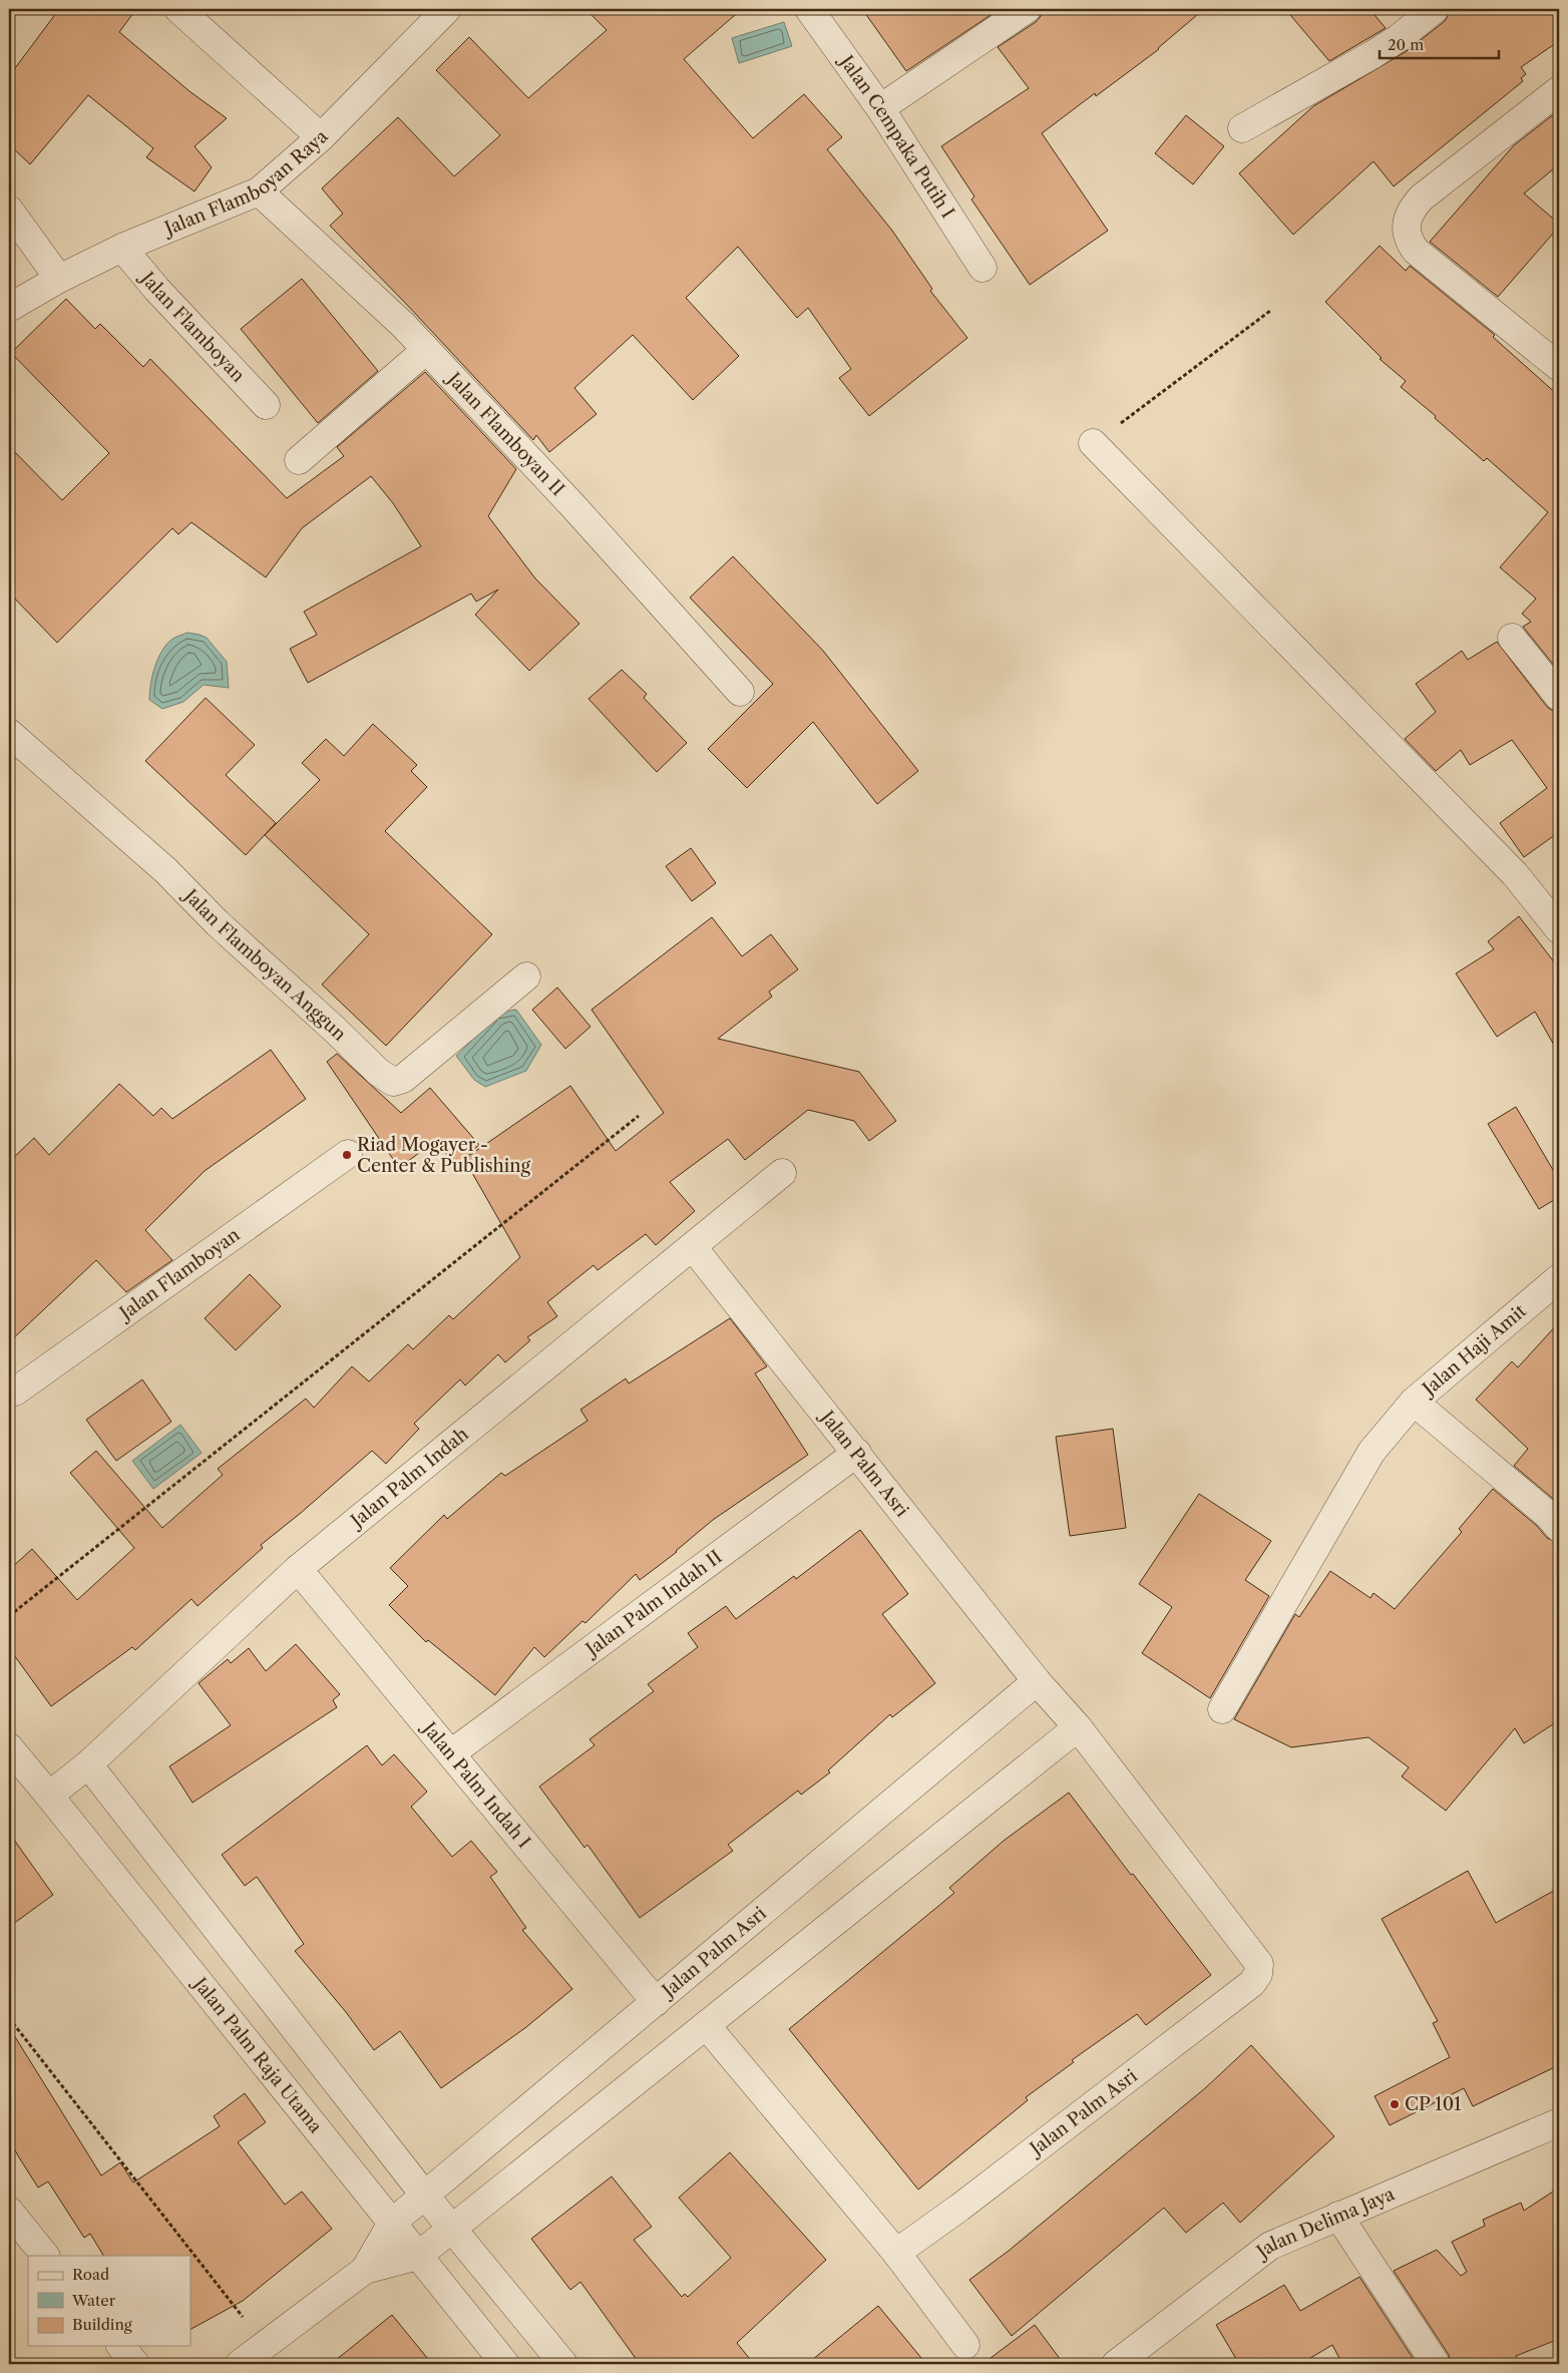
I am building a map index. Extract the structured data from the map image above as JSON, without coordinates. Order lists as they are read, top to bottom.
{
  "streets": {
    "street": [
      "Jalan Cempaka Putih I",
      "Jalan Flamboyan Raya",
      "Jalan Flamboyan",
      "Jalan Flamboyan II",
      "Jalan Flamboyan Anggun",
      "Jalan Haji Amit",
      "Jalan Palm Asri",
      "Jalan Palm Indah",
      "Jalan Palm Indah II",
      "Jalan Palm Indah I",
      "Jalan Palm Raja Utama",
      "Jalan Delima Jaya"
    ]
  },
  "crossings": [
    ["Jalan Flamboyan Raya", "Jalan Flamboyan"],
    ["Jalan Flamboyan Raya", "Jalan Flamboyan II"],
    ["Jalan Palm Asri", "Jalan Palm Indah"],
    ["Jalan Palm Asri", "Jalan Palm Indah II"],
    ["Jalan Palm Asri", "Jalan Palm Indah I"],
    ["Jalan Palm Asri", "Jalan Palm Raja Utama"],
    ["Jalan Palm Indah", "Jalan Palm Indah I"],
    ["Jalan Palm Indah", "Jalan Palm Raja Utama"],
    ["Jalan Palm Indah II", "Jalan Palm Indah I"]
  ],
  "places": ["Riad Mogayer - Center & Publishing", "CP 101"],
  "legend": ["Road", "Water", "Building"],
  "scale_bar": "20 m"
}
